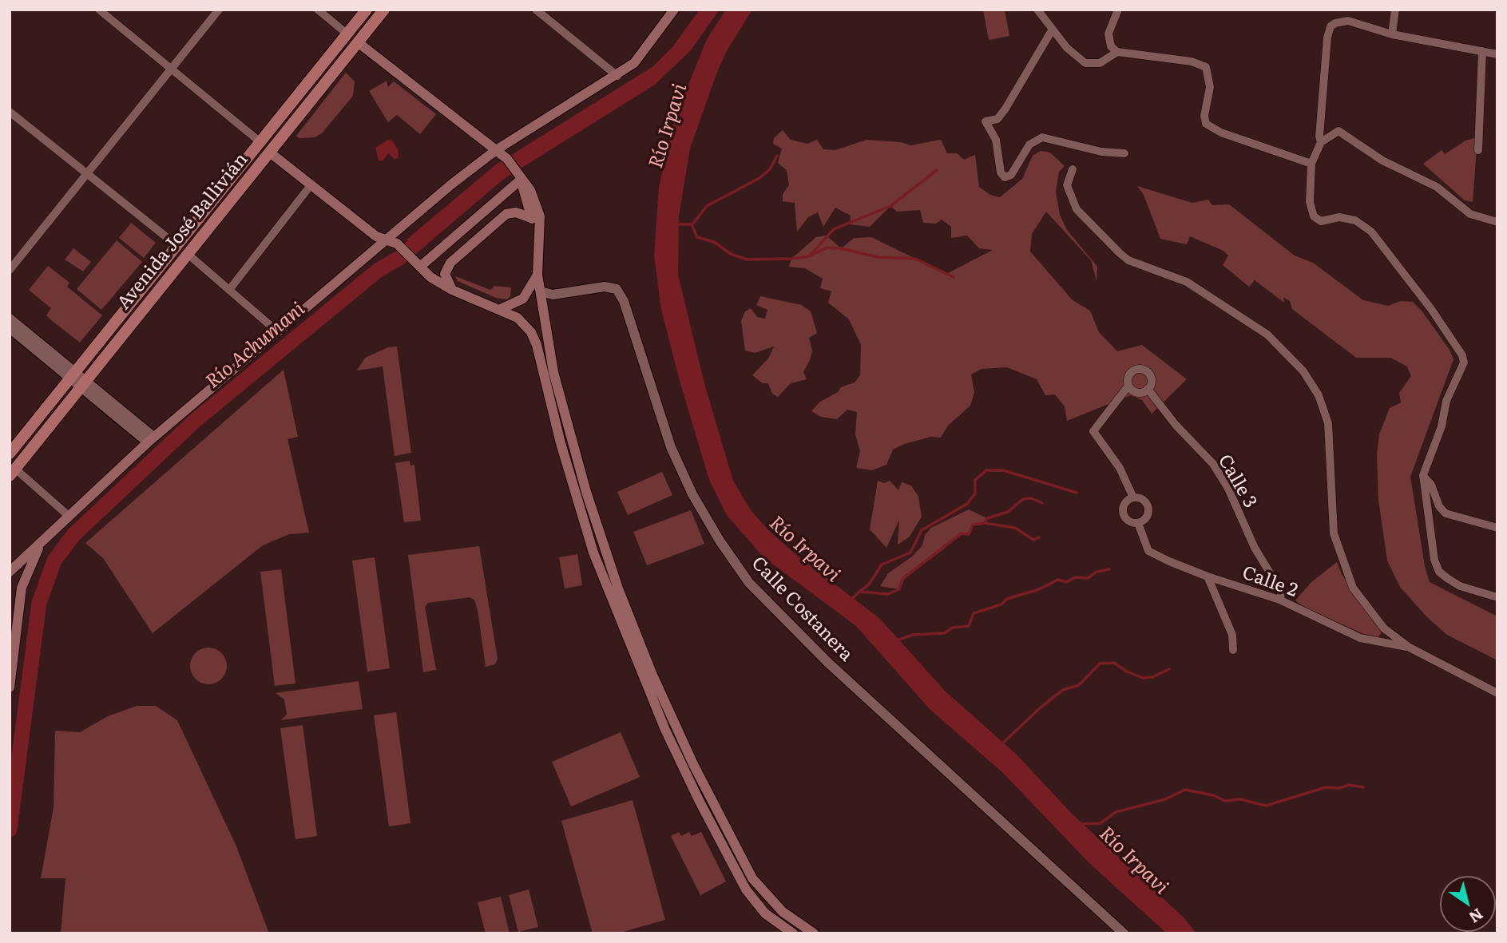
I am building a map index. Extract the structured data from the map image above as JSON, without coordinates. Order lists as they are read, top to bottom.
{
  "streets": {
    "main road": ["Avenida José Ballivián"],
    "street": ["Calle 3", "Calle 2", "Calle Costanera"]
  },
  "crossings": [
    ["Calle 3", "Calle 2"]
  ],
  "water": ["Río Irpavi", "Río Achumani"],
  "north": "bottom right"
}
